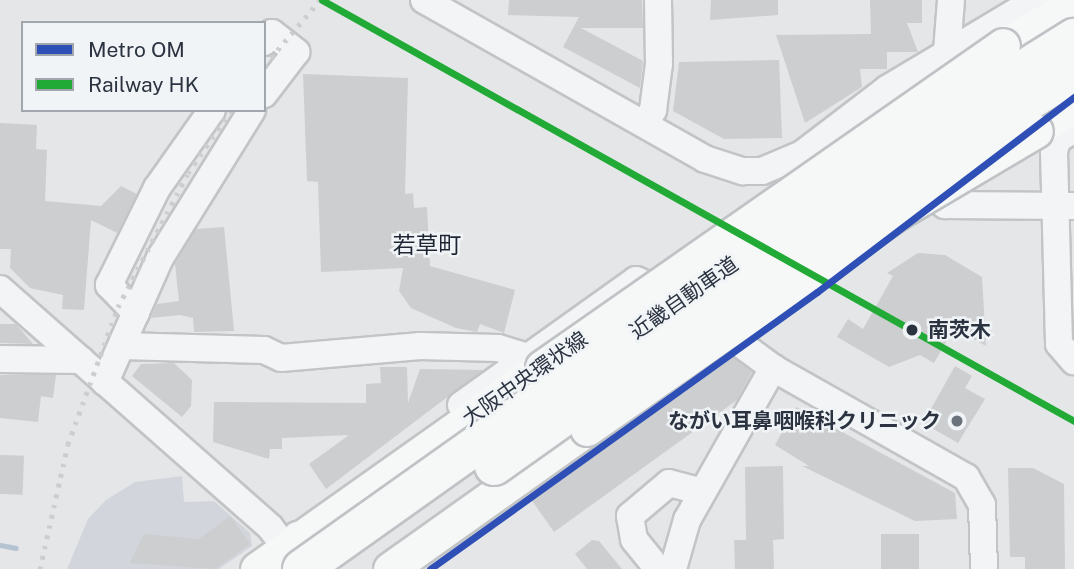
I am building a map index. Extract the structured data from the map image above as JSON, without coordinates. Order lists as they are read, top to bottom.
{
  "streets": {
    "highway": ["近畿自動車道"],
    "main road": ["大阪中央環状線"]
  },
  "crossings": [
    ["近畿自動車道", "大阪中央環状線"]
  ],
  "districts": ["若草町"],
  "places": ["南茨木", "ながい耳鼻咽喉科クリニック"],
  "lines": ["rail line HK", "metro line OM"],
  "legend": ["Metro OM", "Railway HK"]
}
